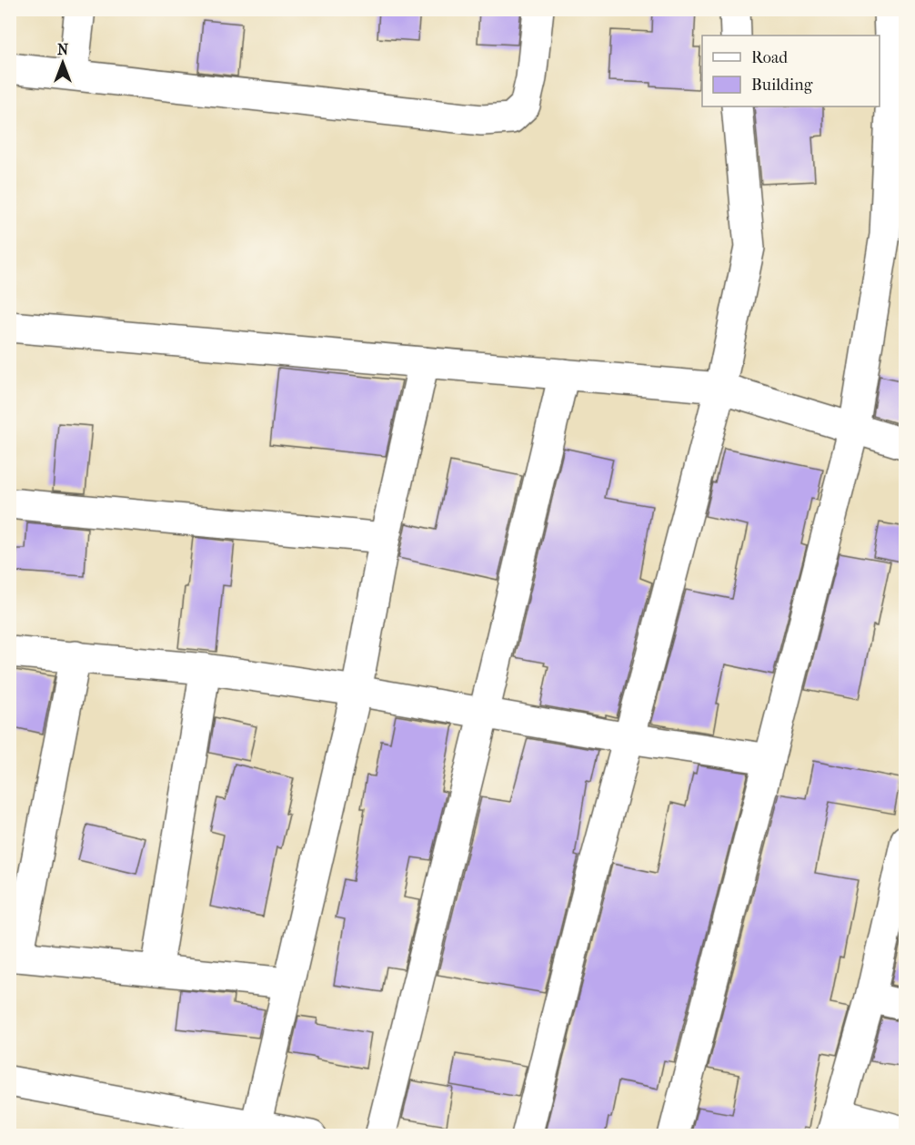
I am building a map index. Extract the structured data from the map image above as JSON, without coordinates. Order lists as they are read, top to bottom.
{
  "legend": ["Road", "Building"],
  "north": "top"
}
